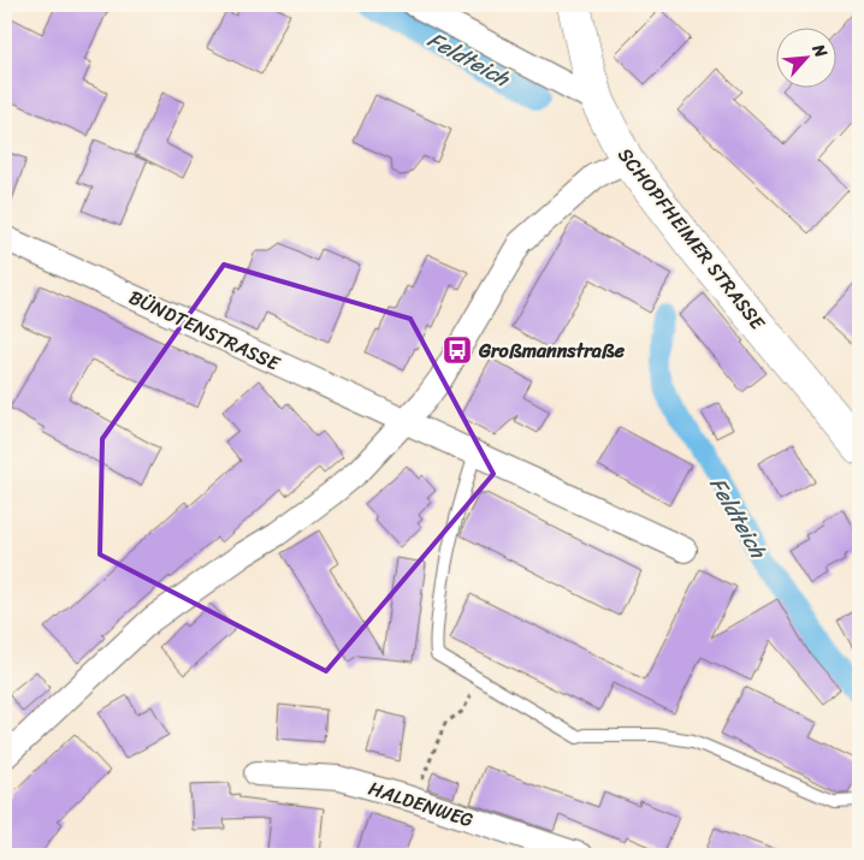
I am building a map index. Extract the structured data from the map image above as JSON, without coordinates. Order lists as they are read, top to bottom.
{
  "streets": {
    "main road": ["SCHOPFHEIMER STRASSE"],
    "street": ["BÜNDTENSTRASSE", "HALDENWEG"]
  },
  "water": ["Feldteich"],
  "places": {
    "bus stop": ["Großmannstraße"]
  },
  "north": "top right"
}
